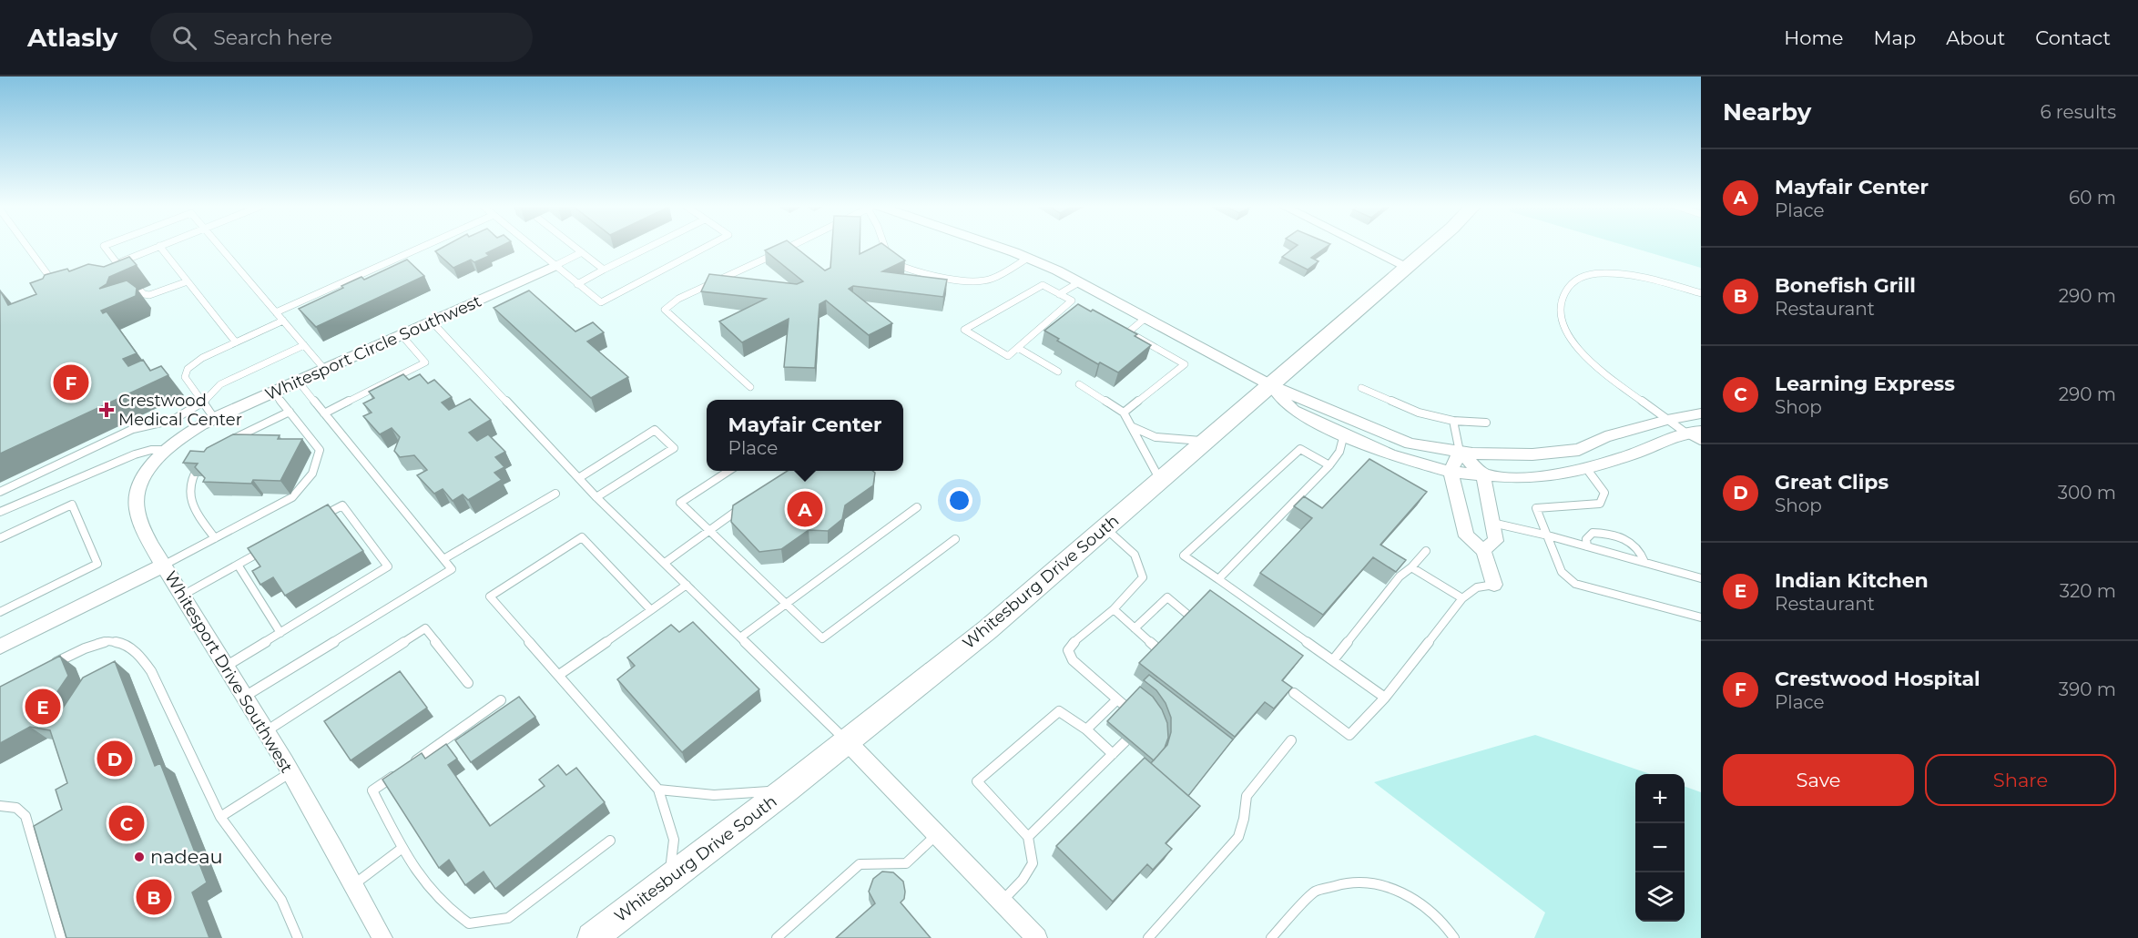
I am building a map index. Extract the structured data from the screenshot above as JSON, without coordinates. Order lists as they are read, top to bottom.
{
  "streets": {
    "main road": ["Whitesburg Drive South"],
    "street": ["Whitesport Circle Southwest", "Whitesport Drive Southwest"]
  },
  "crossings": [
    ["Whitesport Circle Southwest", "Whitesport Drive Southwest"]
  ],
  "places": {
    "health": ["Crestwood Medical Center"],
    "other": ["nadeau"]
  },
  "page": {
    "header": "Atlasly",
    "search": "Search here",
    "nav": [
      "Home",
      "Map",
      "About",
      "Contact"
    ],
    "heading": ["Nearby", "6 results"],
    "list": [
      {
        "mark": "A",
        "name": "Mayfair Center",
        "note": "Place",
        "value": "60 m"
      },
      {
        "mark": "B",
        "name": "Bonefish Grill",
        "note": "Restaurant",
        "value": "290 m"
      },
      {
        "mark": "C",
        "name": "Learning Express",
        "note": "Shop",
        "value": "290 m"
      },
      {
        "mark": "D",
        "name": "Great Clips",
        "note": "Shop",
        "value": "300 m"
      },
      {
        "mark": "E",
        "name": "Indian Kitchen",
        "note": "Restaurant",
        "value": "320 m"
      },
      {
        "mark": "F",
        "name": "Crestwood Hospital",
        "note": "Place",
        "value": "390 m"
      }
    ],
    "pins": [
      "F",
      "A",
      "E",
      "D",
      "C",
      "B"
    ],
    "popup": ["Mayfair Center", "Place"],
    "buttons": ["Save", "Share"],
    "map_buttons": ["+", "−"]
  }
}
